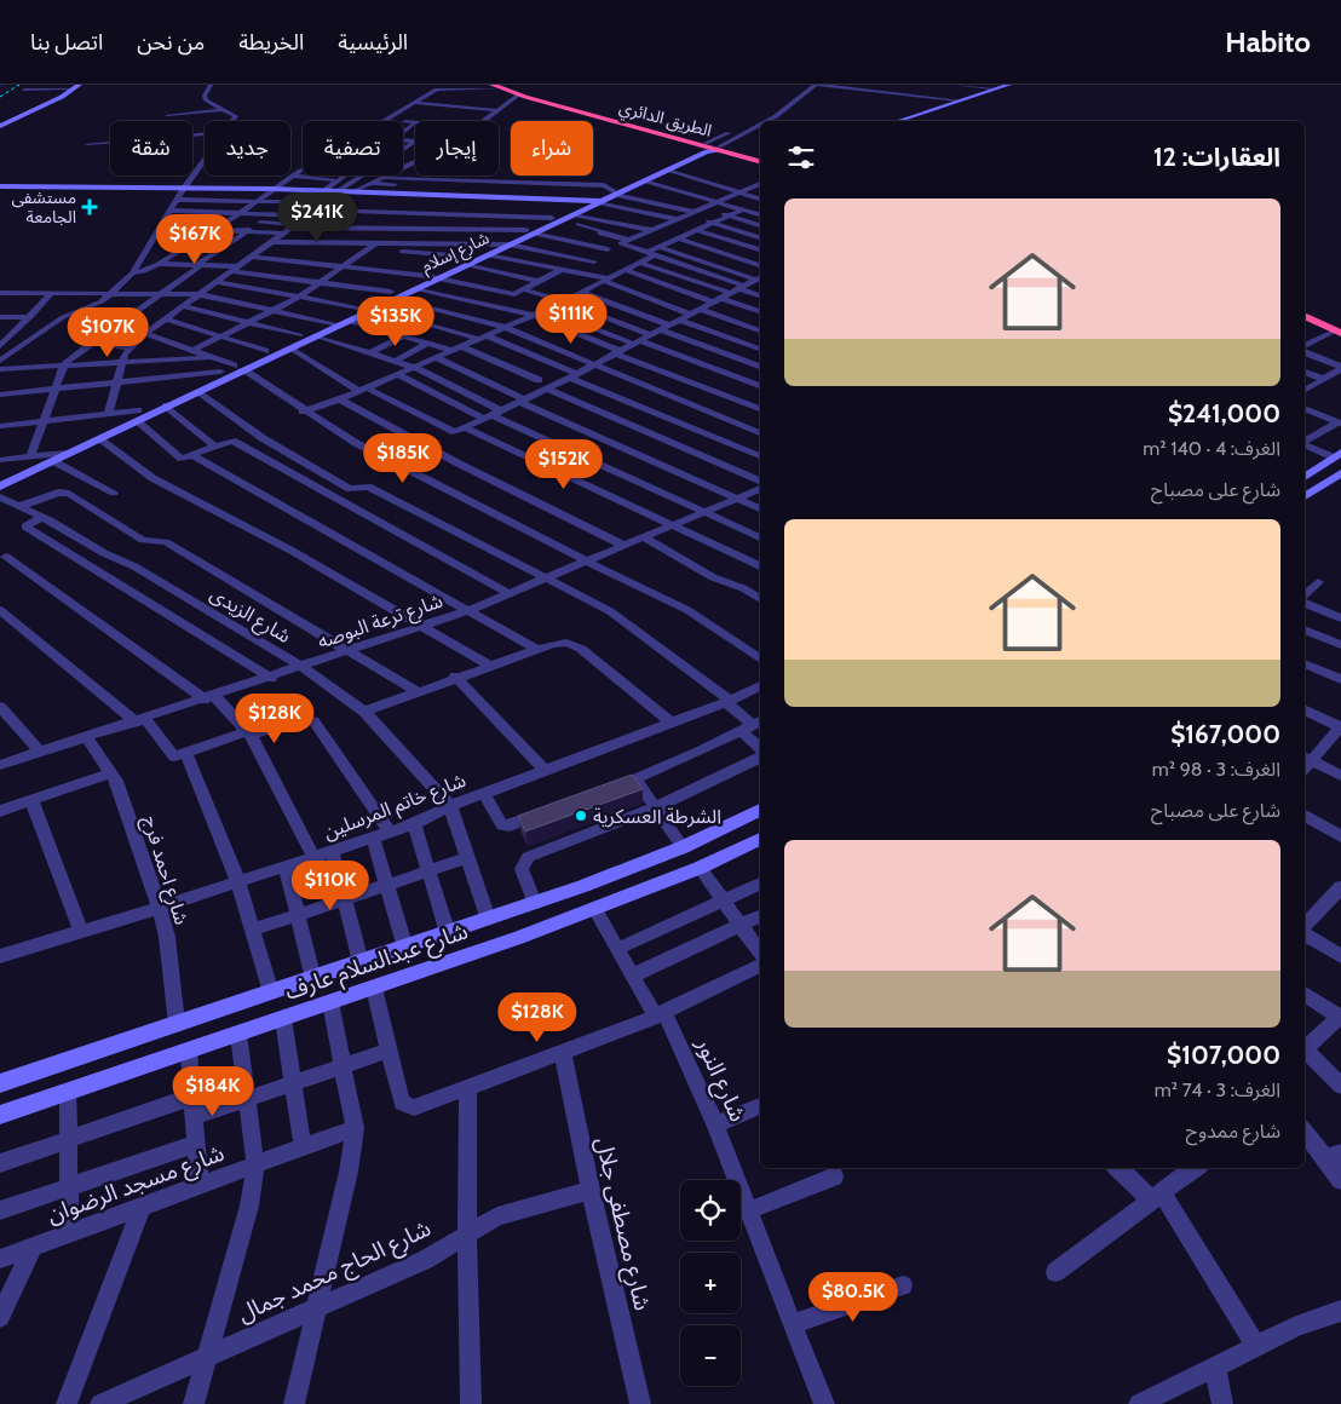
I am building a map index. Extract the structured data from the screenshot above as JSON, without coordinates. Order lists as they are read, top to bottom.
{
  "streets": {
    "highway": ["الطريق الدائري"],
    "street": [
      "شارع إسلام",
      "شارع الزيدى",
      "شارع ترعة البوصه",
      "شارع خاتم المرسلين",
      "شارع احمد فرج",
      "شارع عبدالسلام عارف",
      "شارع النور",
      "شارع مسجد الرضوان",
      "شارع مصطفى جلال",
      "شارع الحاج محمد جمال"
    ]
  },
  "crossings": [
    ["الطريق الدائري", "شارع إسلام"],
    ["شارع الزيدى", "شارع ترعة البوصه"],
    ["شارع الزيدى", "شارع خاتم المرسلين"],
    ["شارع ترعة البوصه", "شارع احمد فرج"],
    ["شارع خاتم المرسلين", "شارع احمد فرج"],
    ["شارع احمد فرج", "شارع عبدالسلام عارف"],
    ["شارع عبدالسلام عارف", "شارع النور"],
    ["شارع مصطفى جلال", "شارع الحاج محمد جمال"]
  ],
  "places": {
    "health": ["مستشفى الجامعة"],
    "other": ["الشرطة العسكرية"]
  },
  "page": {
    "header": "Habito",
    "nav": [
      "الرئيسية",
      "الخريطة",
      "من نحن",
      "اتصل بنا"
    ],
    "chip": [
      "شراء",
      "إيجار",
      "تصفية",
      "جديد",
      "شقة"
    ],
    "heading": "العقارات: 12",
    "price": [
      "$241K",
      "$167K",
      "$111K",
      "$135K",
      "$107K",
      "$185K",
      "$152K",
      "$128K",
      "$110K",
      "$128K",
      "$184K",
      "$80.5K"
    ],
    "list": [
      {
        "name": "$241,000",
        "note": "الغرف: 4 · 140 m² · شارع على مصباح"
      },
      {
        "name": "$167,000",
        "note": "الغرف: 3 · 98 m² · شارع على مصباح"
      },
      {
        "name": "$107,000",
        "note": "الغرف: 3 · 74 m² · شارع ممدوح"
      }
    ],
    "map_buttons": ["+", "−"]
  }
}
